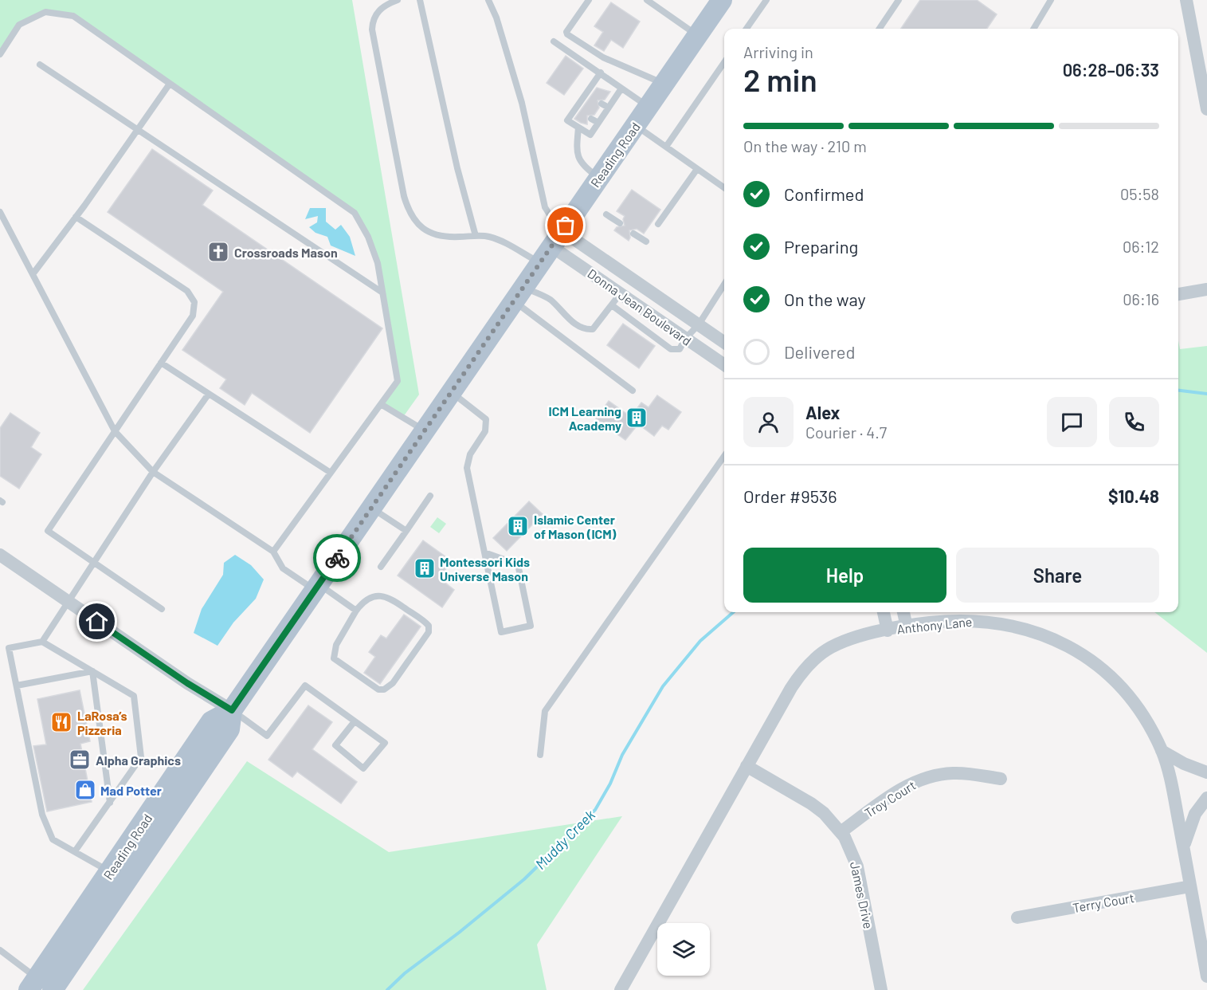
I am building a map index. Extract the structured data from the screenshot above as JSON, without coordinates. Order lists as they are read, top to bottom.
{
  "streets": {
    "main road": ["Reading Road"],
    "street": [
      "Donna Jean Boulevard",
      "Anthony Lane",
      "Troy Court",
      "James Drive",
      "Terry Court"
    ]
  },
  "crossings": [
    ["Reading Road", "Donna Jean Boulevard"],
    ["Anthony Lane", "James Drive"],
    ["Anthony Lane", "Terry Court"],
    ["Troy Court", "James Drive"]
  ],
  "water": ["Muddy Creek"],
  "places": {
    "church": ["Crossroads Mason"],
    "building": ["ICM Learning Academy", "Islamic Center of Mason (ICM)", "Montessori Kids Universe Mason"],
    "restaurant": ["LaRosa’s Pizzeria"],
    "office": ["Alpha Graphics"],
    "shop": ["Mad Potter"]
  },
  "page": {
    "heading": ["2 min", "Arriving in", "06:28–06:33"],
    "panel": [
      "Alex",
      "Courier · 4.7",
      "Order #9536",
      "$10.48"
    ],
    "bar": "On the way · 210 m",
    "list": [
      ["Confirmed", "05:58"],
      ["Preparing", "06:12"],
      ["On the way", "06:16"],
      "Delivered"
    ],
    "buttons": ["Help", "Share"]
  }
}
